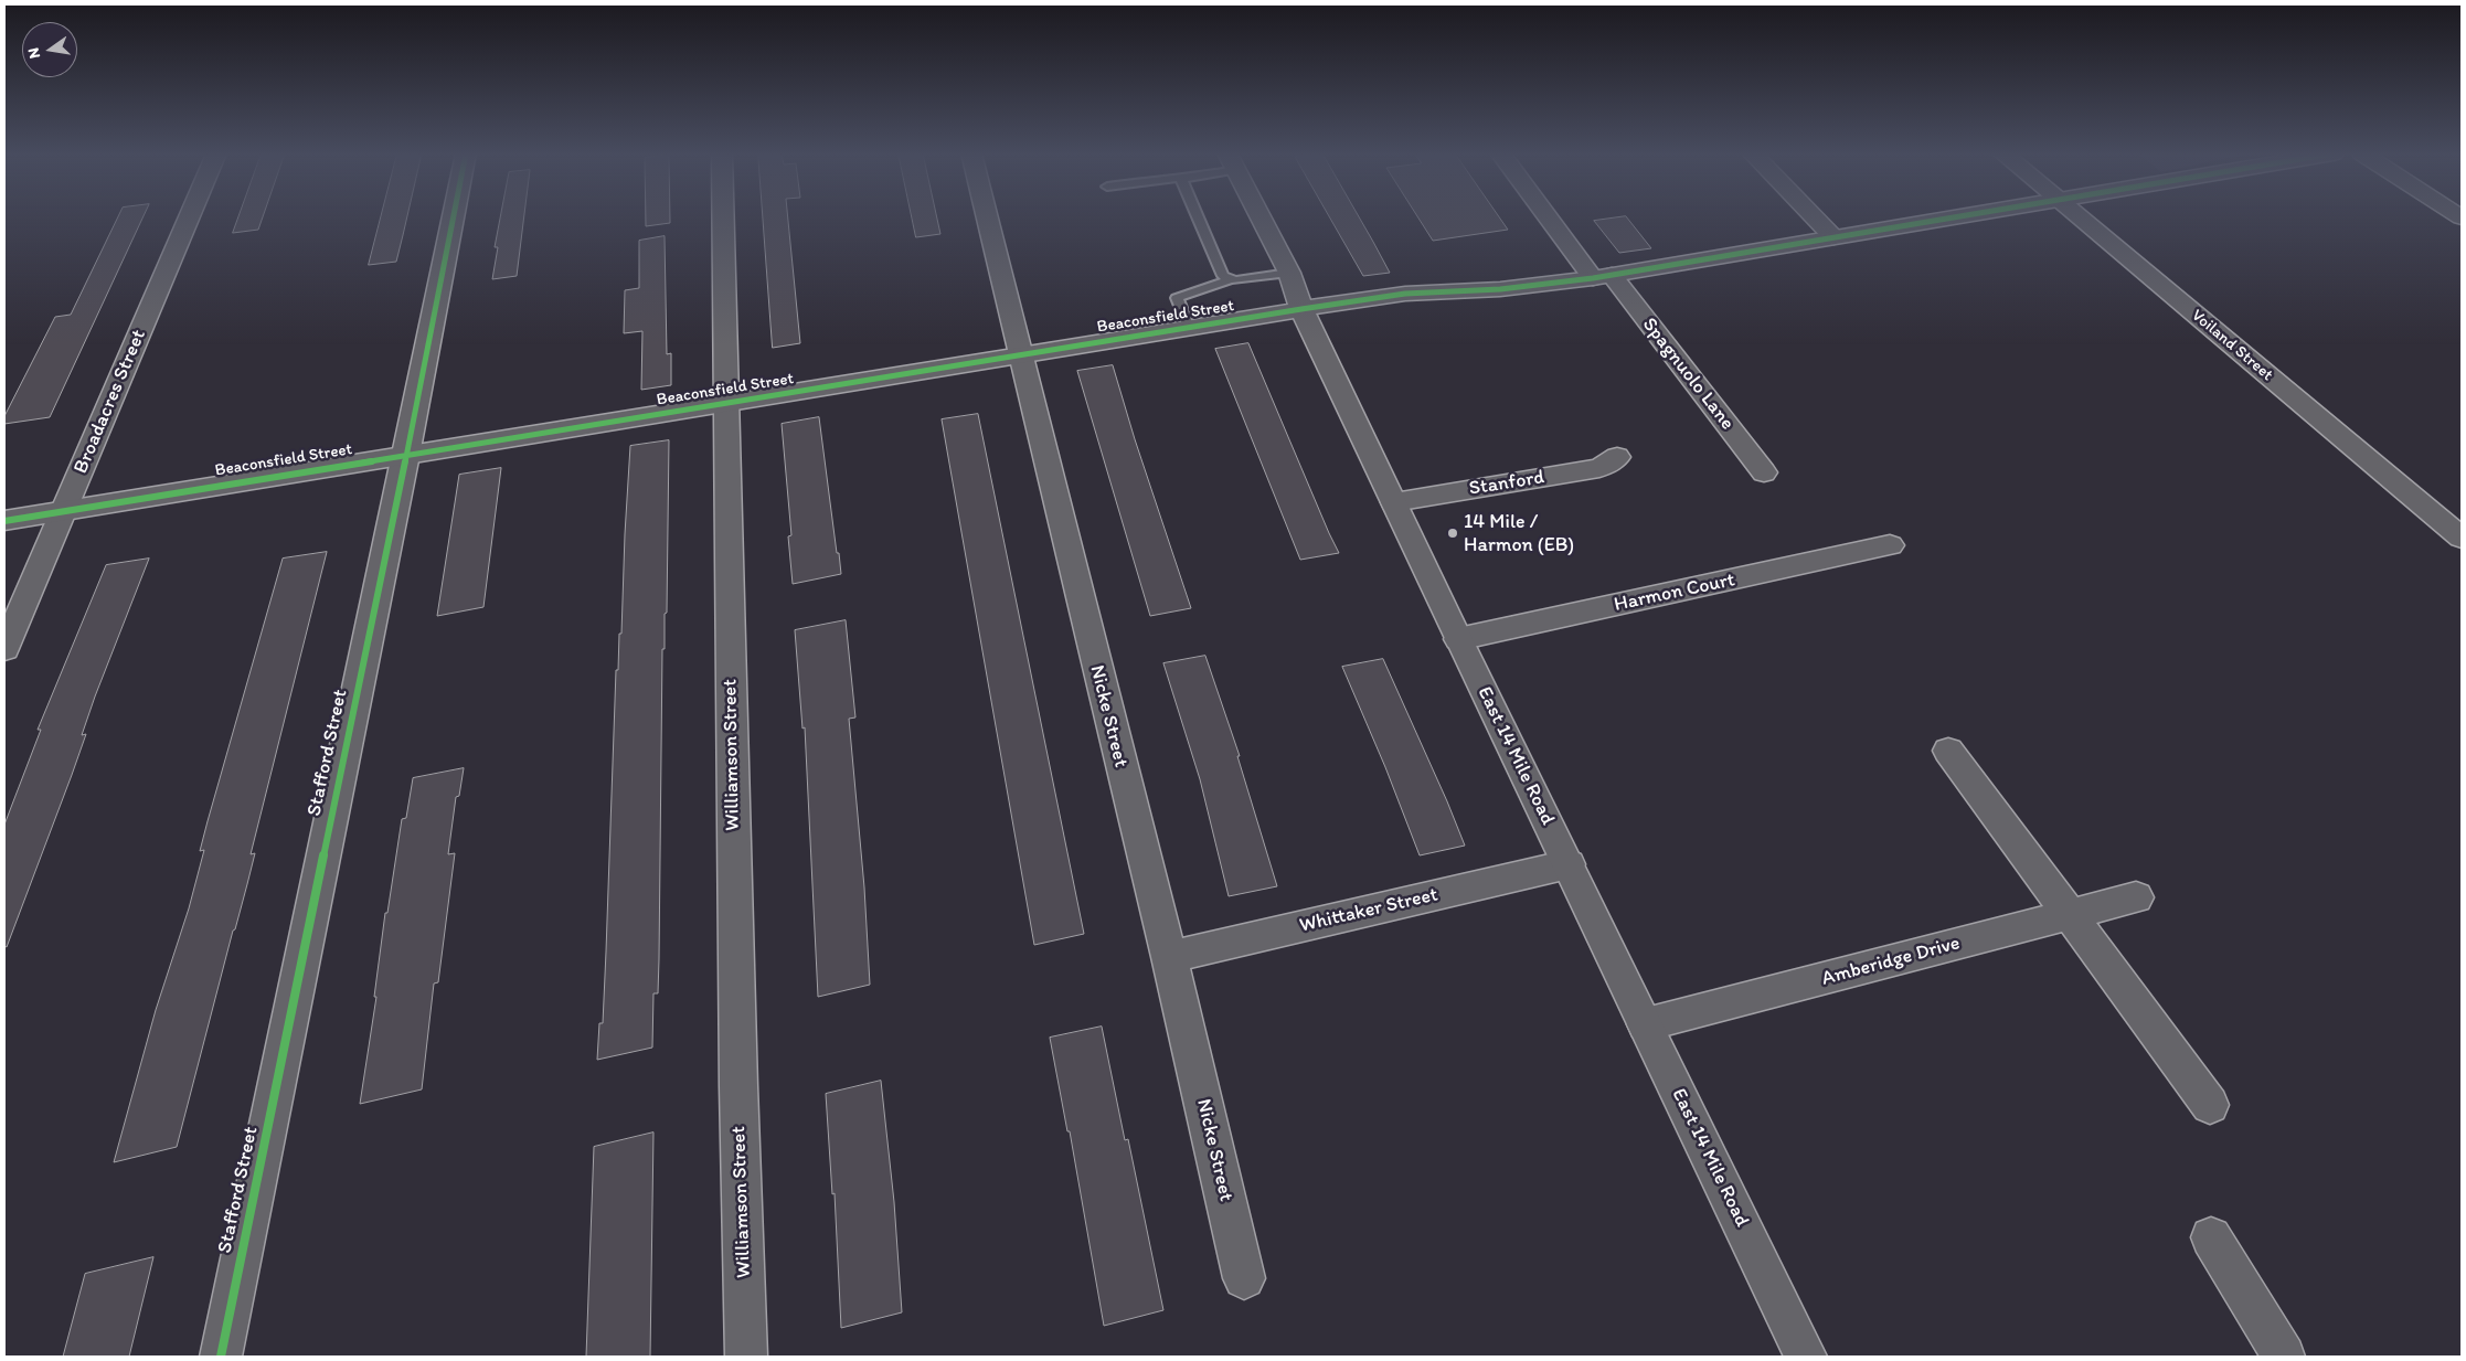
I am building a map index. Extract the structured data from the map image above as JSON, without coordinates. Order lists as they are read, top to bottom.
{
  "streets": {
    "street": [
      "Beaconsfield Street",
      "Voiland Street",
      "Spagnuolo Lane",
      "Broadacres Street",
      "Stanford",
      "Harmon Court",
      "Nicke Street",
      "Stafford Street",
      "Williamson Street",
      "East 14 Mile Road",
      "Whittaker Street",
      "Amberidge Drive"
    ]
  },
  "crossings": [
    ["Beaconsfield Street", "Spagnuolo Lane"],
    ["Beaconsfield Street", "Broadacres Street"],
    ["Beaconsfield Street", "Nicke Street"],
    ["Beaconsfield Street", "Stafford Street"],
    ["Beaconsfield Street", "Williamson Street"],
    ["Beaconsfield Street", "East 14 Mile Road"],
    ["Stanford", "East 14 Mile Road"],
    ["Harmon Court", "East 14 Mile Road"],
    ["Nicke Street", "Whittaker Street"],
    ["East 14 Mile Road", "Whittaker Street"],
    ["East 14 Mile Road", "Amberidge Drive"]
  ],
  "places": ["14 Mile / Harmon (EB)"],
  "north": "left"
}
